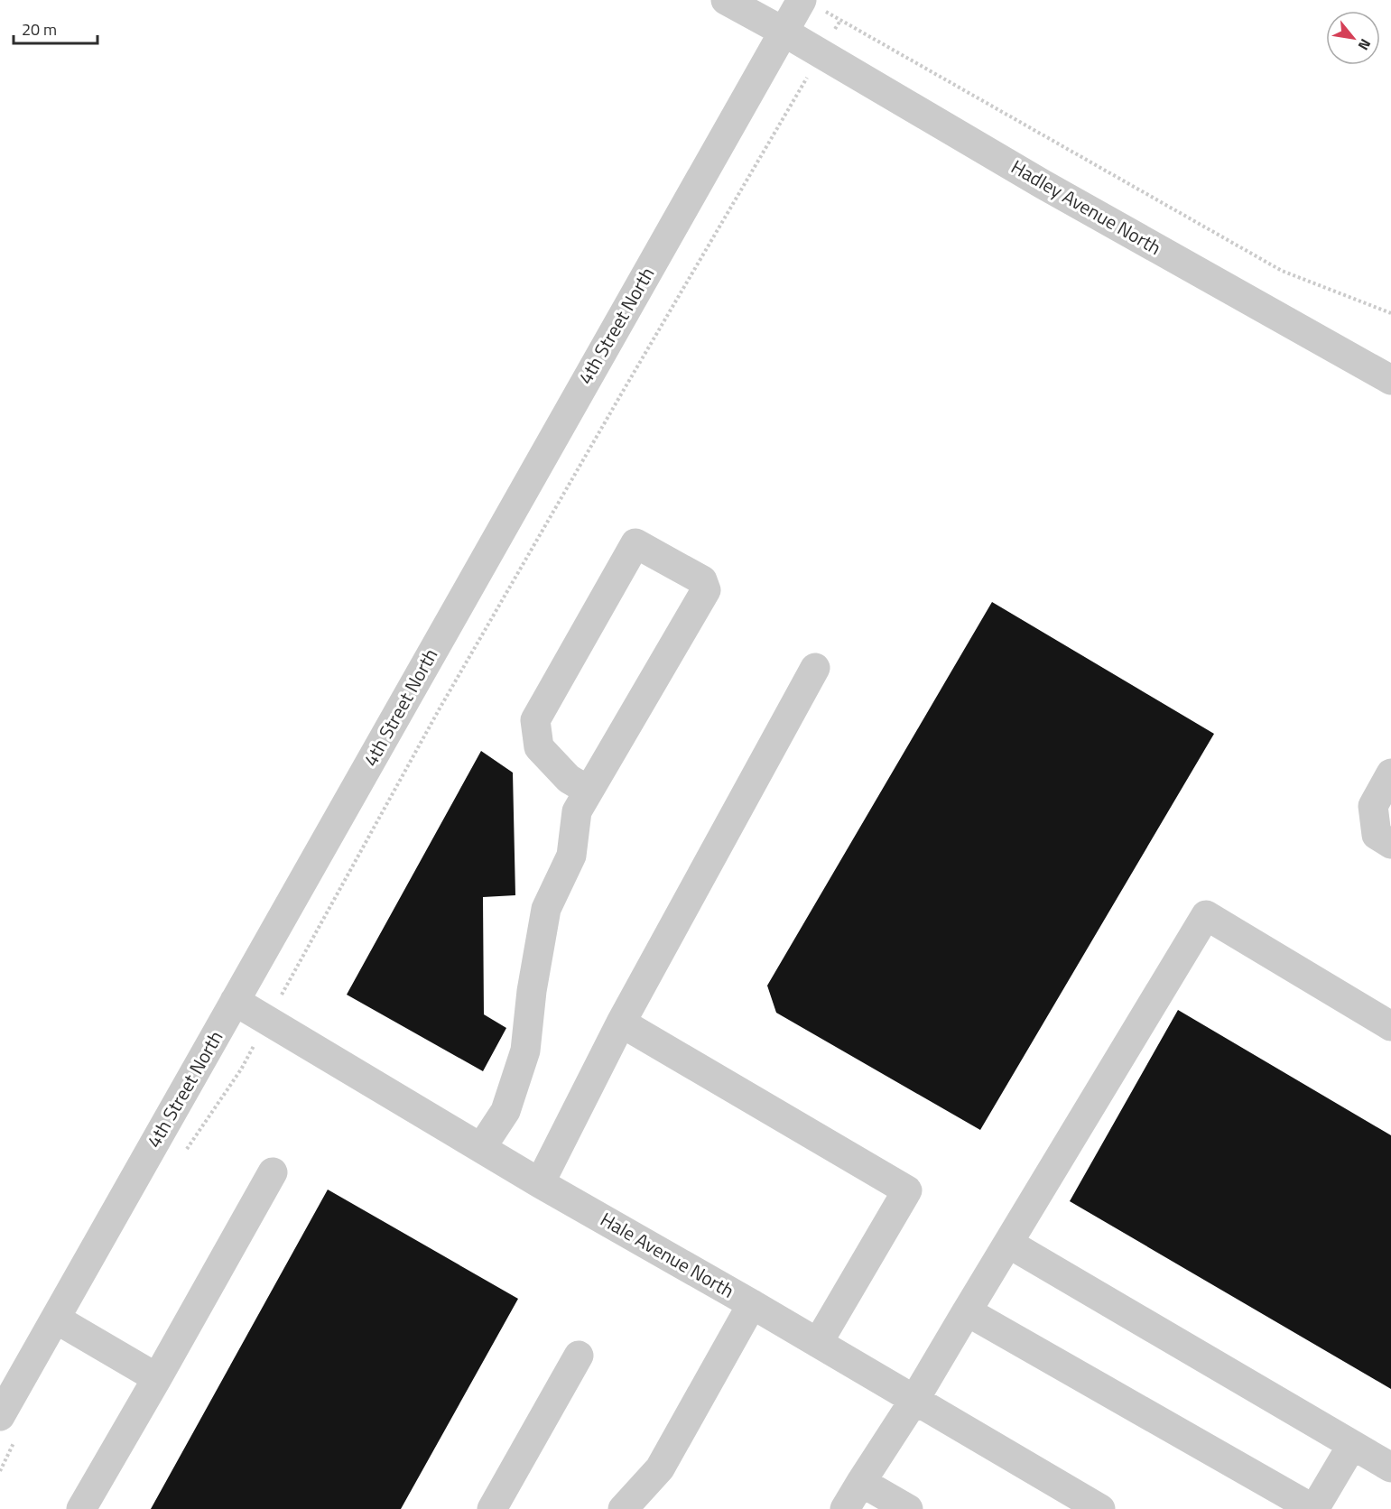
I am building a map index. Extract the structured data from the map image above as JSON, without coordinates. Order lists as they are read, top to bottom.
{
  "streets": {
    "street": ["Hadley Avenue North", "4th Street North", "Hale Avenue North"]
  },
  "crossings": [
    ["Hadley Avenue North", "4th Street North"],
    ["4th Street North", "Hale Avenue North"]
  ],
  "scale_bar": "20 m",
  "north": "bottom right"
}
